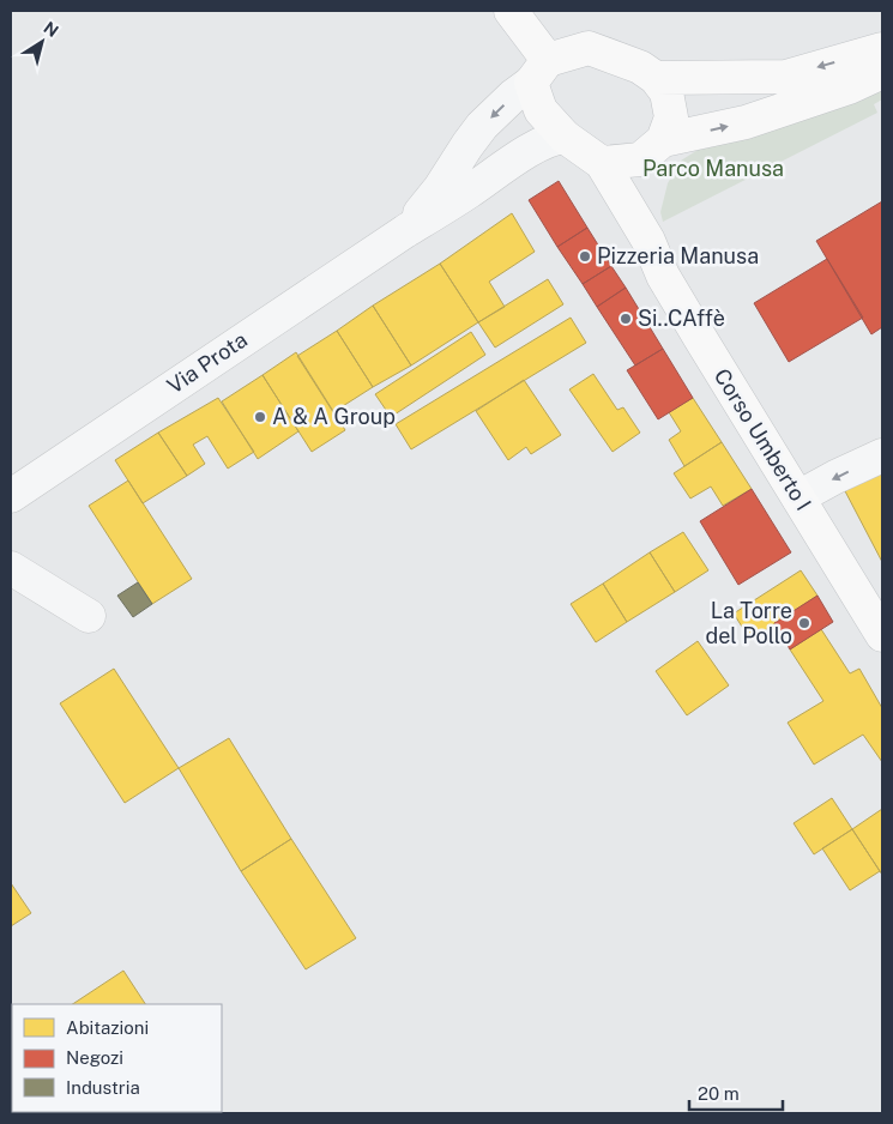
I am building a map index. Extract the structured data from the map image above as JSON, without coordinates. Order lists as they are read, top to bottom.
{
  "streets": {
    "main road": ["Corso Umberto I"],
    "street": ["Via Prota"]
  },
  "crossings": [
    ["Via Prota", "Corso Umberto I"]
  ],
  "parks": ["Parco Manusa"],
  "places": [
    "Pizzeria Manusa",
    "Si..CAffè",
    "A & A Group",
    "La Torre del Pollo"
  ],
  "legend": ["Abitazioni", "Negozi", "Industria"],
  "scale_bar": "20 m",
  "north": "top right"
}
